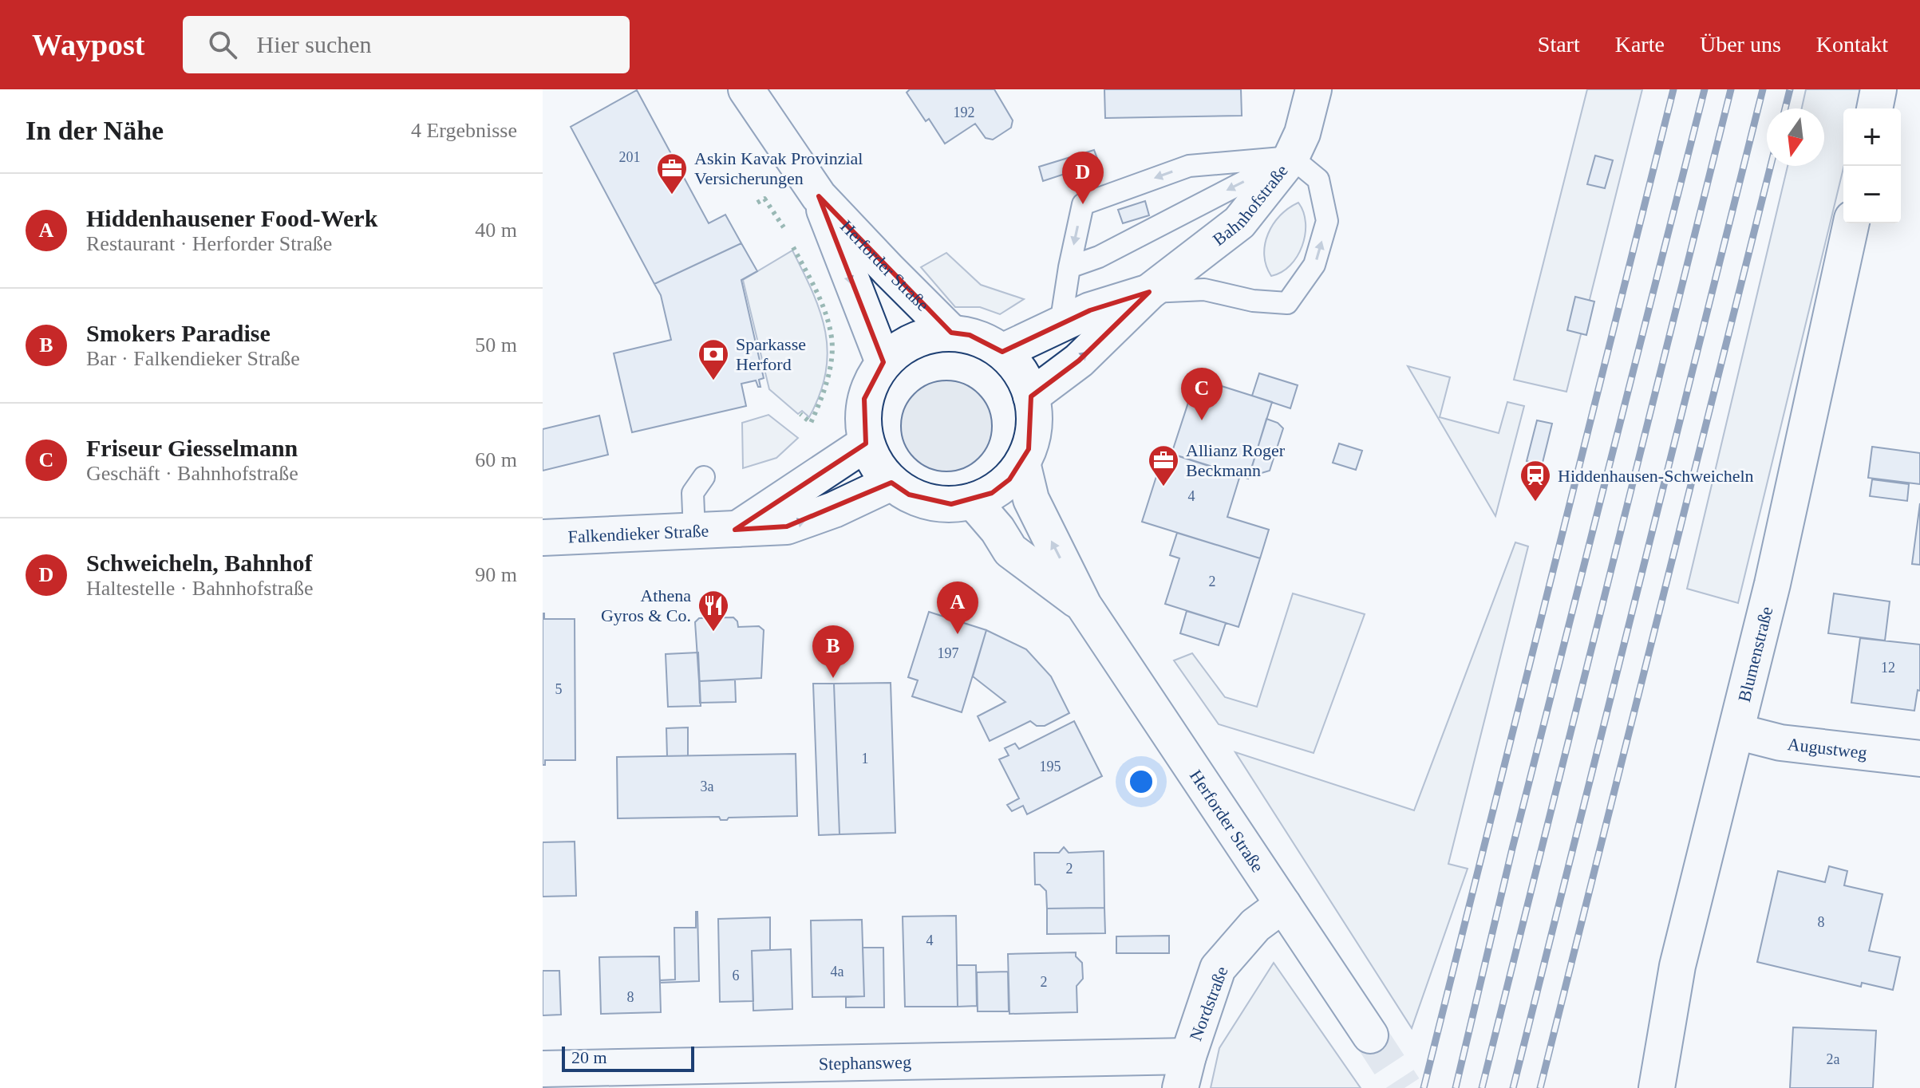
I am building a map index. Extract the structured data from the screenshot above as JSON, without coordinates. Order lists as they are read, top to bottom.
{
  "streets": {
    "street": [
      "Bahnhofstraße",
      "Herforder Straße",
      "Falkendieker Straße",
      "Blumenstraße",
      "Augustweg",
      "Nordstraße",
      "Stephansweg"
    ]
  },
  "crossings": [
    ["Bahnhofstraße", "Herforder Straße"],
    ["Bahnhofstraße", "Falkendieker Straße"],
    ["Herforder Straße", "Falkendieker Straße"],
    ["Herforder Straße", "Nordstraße"],
    ["Blumenstraße", "Augustweg"],
    ["Nordstraße", "Stephansweg"]
  ],
  "places": {
    "office": ["Askin Kavak Provinzial Versicherungen", "Allianz Roger Beckmann"],
    "bank": ["Sparkasse Herford"],
    "station": ["Hiddenhausen-Schweicheln"],
    "restaurant": ["Athena Gyros & Co."]
  },
  "house_numbers": [
    "192",
    "201",
    "4",
    "2",
    "197",
    "12",
    "5",
    "1",
    "195",
    "3a",
    "2",
    "8",
    "4",
    "4a",
    "6",
    "2",
    "8",
    "2a"
  ],
  "scale_bar": "20 m",
  "north": "bottom",
  "page": {
    "header": "Waypost",
    "search": "Hier suchen",
    "nav": [
      "Start",
      "Karte",
      "Über uns",
      "Kontakt"
    ],
    "heading": ["In der Nähe", "4 Ergebnisse"],
    "map_buttons": ["+", "−"],
    "pins": [
      "D",
      "C",
      "A",
      "B"
    ],
    "list": [
      {
        "mark": "A",
        "name": "Hiddenhausener Food-Werk",
        "note": "Restaurant · Herforder Straße",
        "value": "40 m"
      },
      {
        "mark": "B",
        "name": "Smokers Paradise",
        "note": "Bar · Falkendieker Straße",
        "value": "50 m"
      },
      {
        "mark": "C",
        "name": "Friseur Giesselmann",
        "note": "Geschäft · Bahnhofstraße",
        "value": "60 m"
      },
      {
        "mark": "D",
        "name": "Schweicheln, Bahnhof",
        "note": "Haltestelle · Bahnhofstraße",
        "value": "90 m"
      }
    ],
    "scale": "20 m"
  }
}
